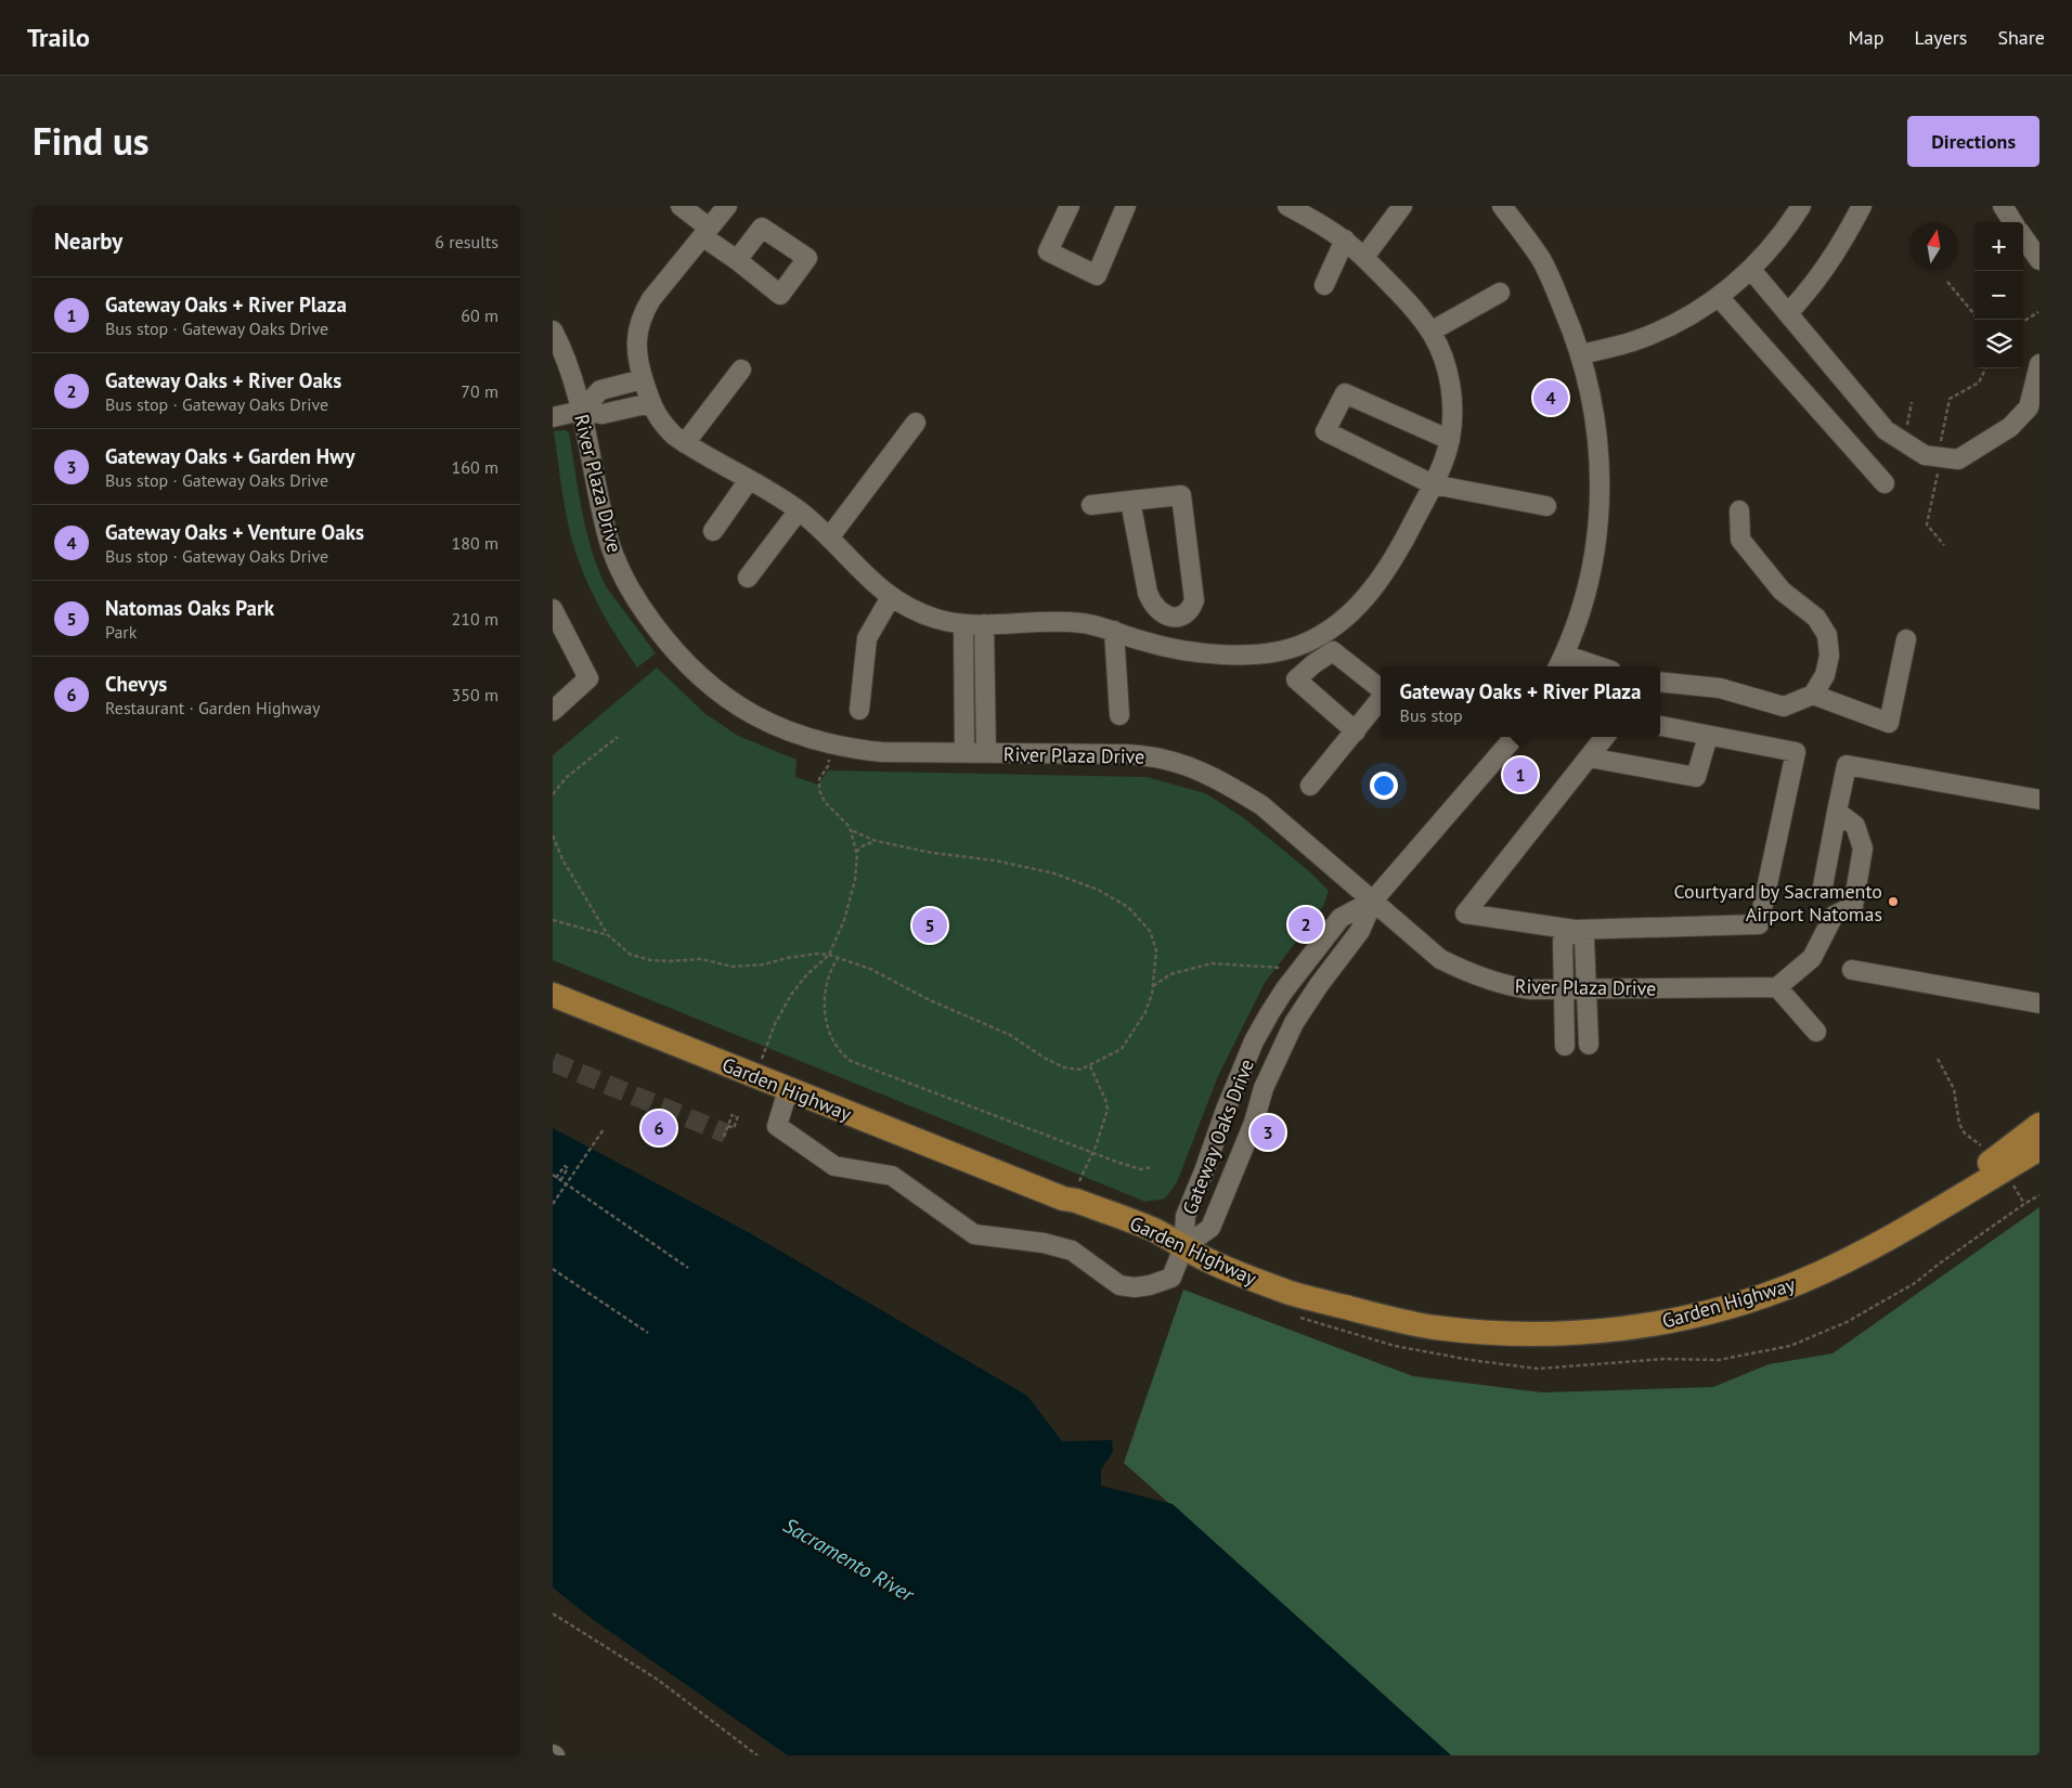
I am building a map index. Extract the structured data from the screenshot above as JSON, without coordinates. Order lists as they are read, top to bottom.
{
  "streets": {
    "main road": ["Garden Highway"],
    "street": ["River Plaza Drive", "Gateway Oaks Drive"]
  },
  "crossings": [
    ["River Plaza Drive", "Gateway Oaks Drive"],
    ["Garden Highway", "Gateway Oaks Drive"]
  ],
  "water": ["Sacramento River"],
  "places": ["Courtyard by Sacramento Airport Natomas"],
  "north": "top",
  "page": {
    "header": "Trailo",
    "nav": ["Map", "Layers", "Share"],
    "title": "Find us",
    "buttons": "Directions",
    "heading": ["Nearby", "6 results"],
    "map_buttons": ["+", "−"],
    "list": [
      {
        "mark": "1",
        "name": "Gateway Oaks + River Plaza",
        "note": "Bus stop · Gateway Oaks Drive",
        "value": "60 m"
      },
      {
        "mark": "2",
        "name": "Gateway Oaks + River Oaks",
        "note": "Bus stop · Gateway Oaks Drive",
        "value": "70 m"
      },
      {
        "mark": "3",
        "name": "Gateway Oaks + Garden Hwy",
        "note": "Bus stop · Gateway Oaks Drive",
        "value": "160 m"
      },
      {
        "mark": "4",
        "name": "Gateway Oaks + Venture Oaks",
        "note": "Bus stop · Gateway Oaks Drive",
        "value": "180 m"
      },
      {
        "mark": "5",
        "name": "Natomas Oaks Park",
        "note": "Park",
        "value": "210 m"
      },
      {
        "mark": "6",
        "name": "Chevys",
        "note": "Restaurant · Garden Highway",
        "value": "350 m"
      }
    ],
    "pins": [
      "4",
      "1",
      "2",
      "5",
      "6",
      "3"
    ],
    "popup": ["Gateway Oaks + River Plaza", "Bus stop"]
  }
}
